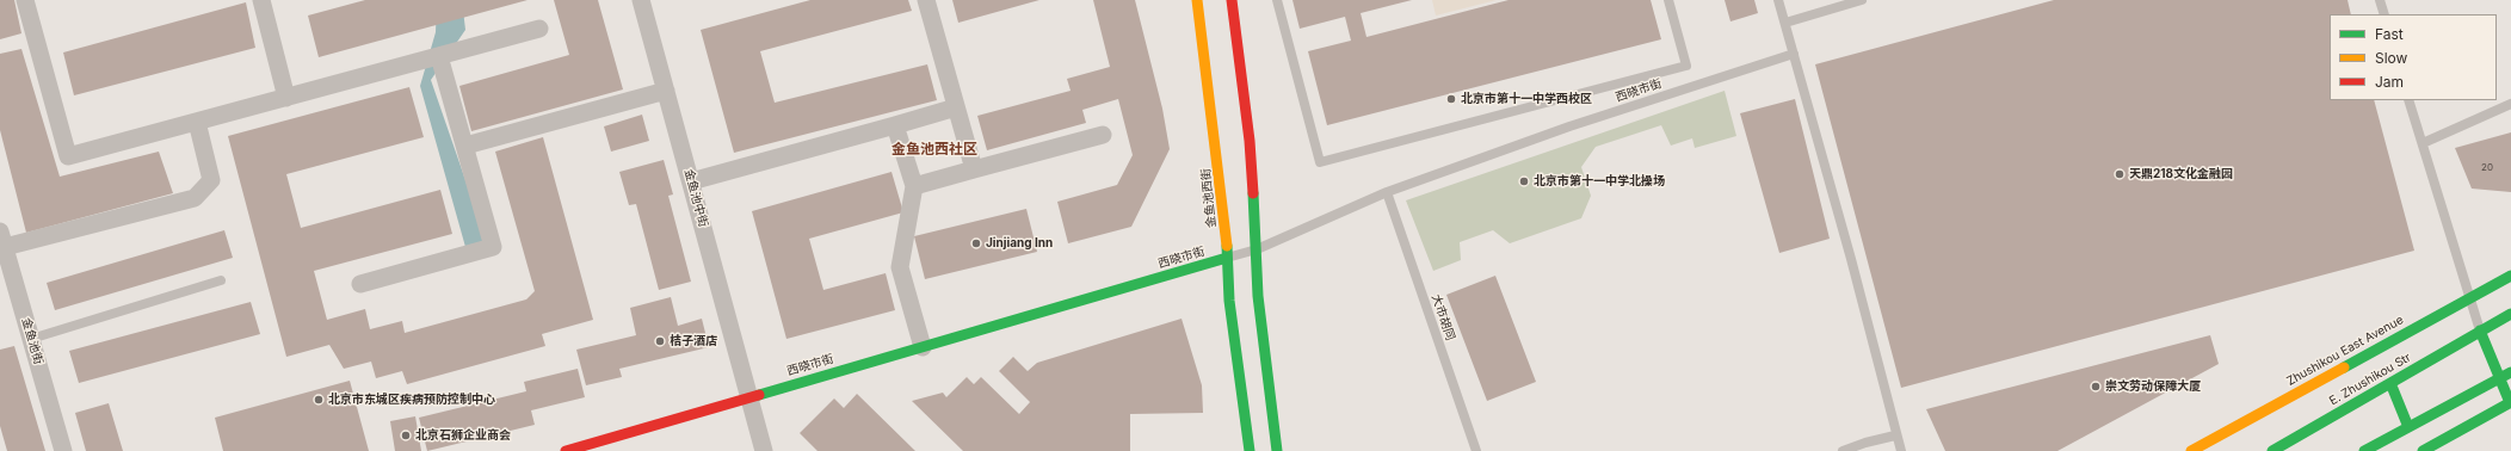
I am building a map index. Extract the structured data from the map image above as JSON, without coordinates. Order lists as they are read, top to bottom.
{
  "streets": {
    "street": [
      "西晓市街",
      "金鱼池中街",
      "金鱼池西街",
      "金鱼池街",
      "Zhushikou East Avenue",
      "E. Zhushikou Str"
    ],
    "lane": ["大市胡同"]
  },
  "crossings": [
    ["西晓市街", "金鱼池中街"],
    ["西晓市街", "金鱼池西街"],
    ["西晓市街", "大市胡同"]
  ],
  "districts": ["金鱼池西社区"],
  "places": [
    "北京市第十一中学西校区",
    "天鼎218文化金融园",
    "北京市第十一中学北操场",
    "Jinjiang Inn",
    "桔子酒店",
    "崇文劳动保障大厦",
    "北京市东城区疾病预防控制中心",
    "北京石狮企业商会"
  ],
  "house_numbers": ["20"],
  "legend": ["Fast", "Slow", "Jam"]
}
